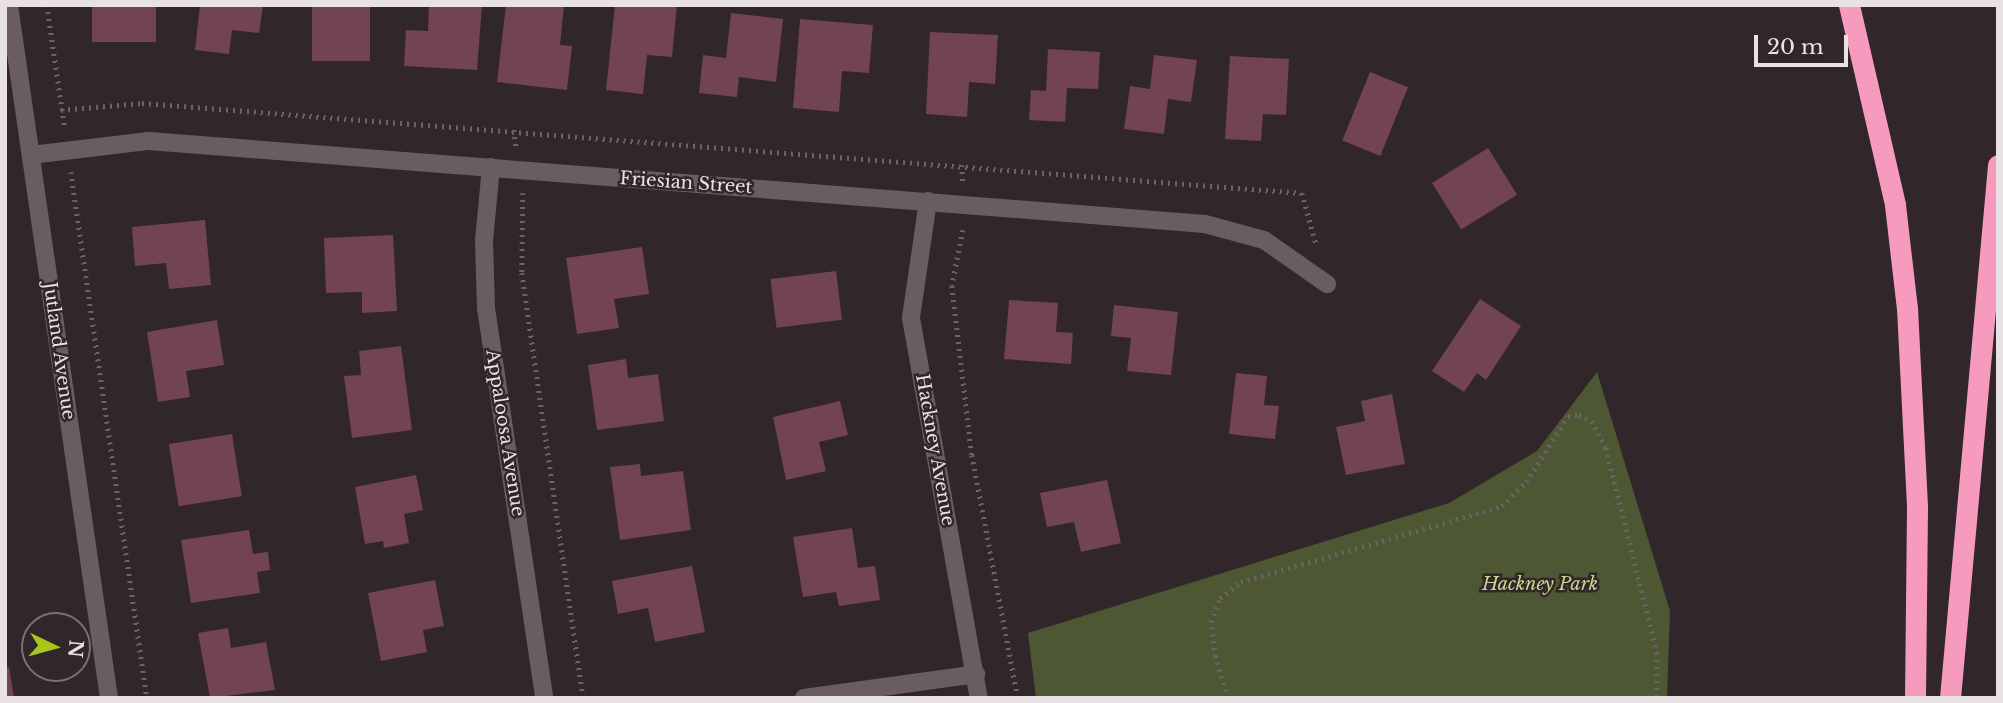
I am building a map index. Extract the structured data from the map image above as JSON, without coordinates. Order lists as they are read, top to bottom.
{
  "streets": {
    "street": [
      "Friesian Street",
      "Jutland Avenue",
      "Appaloosa Avenue",
      "Hackney Avenue"
    ]
  },
  "crossings": [
    ["Friesian Street", "Jutland Avenue"],
    ["Friesian Street", "Appaloosa Avenue"],
    ["Friesian Street", "Hackney Avenue"]
  ],
  "parks": ["Hackney Park"],
  "scale_bar": "20 m",
  "north": "right"
}
